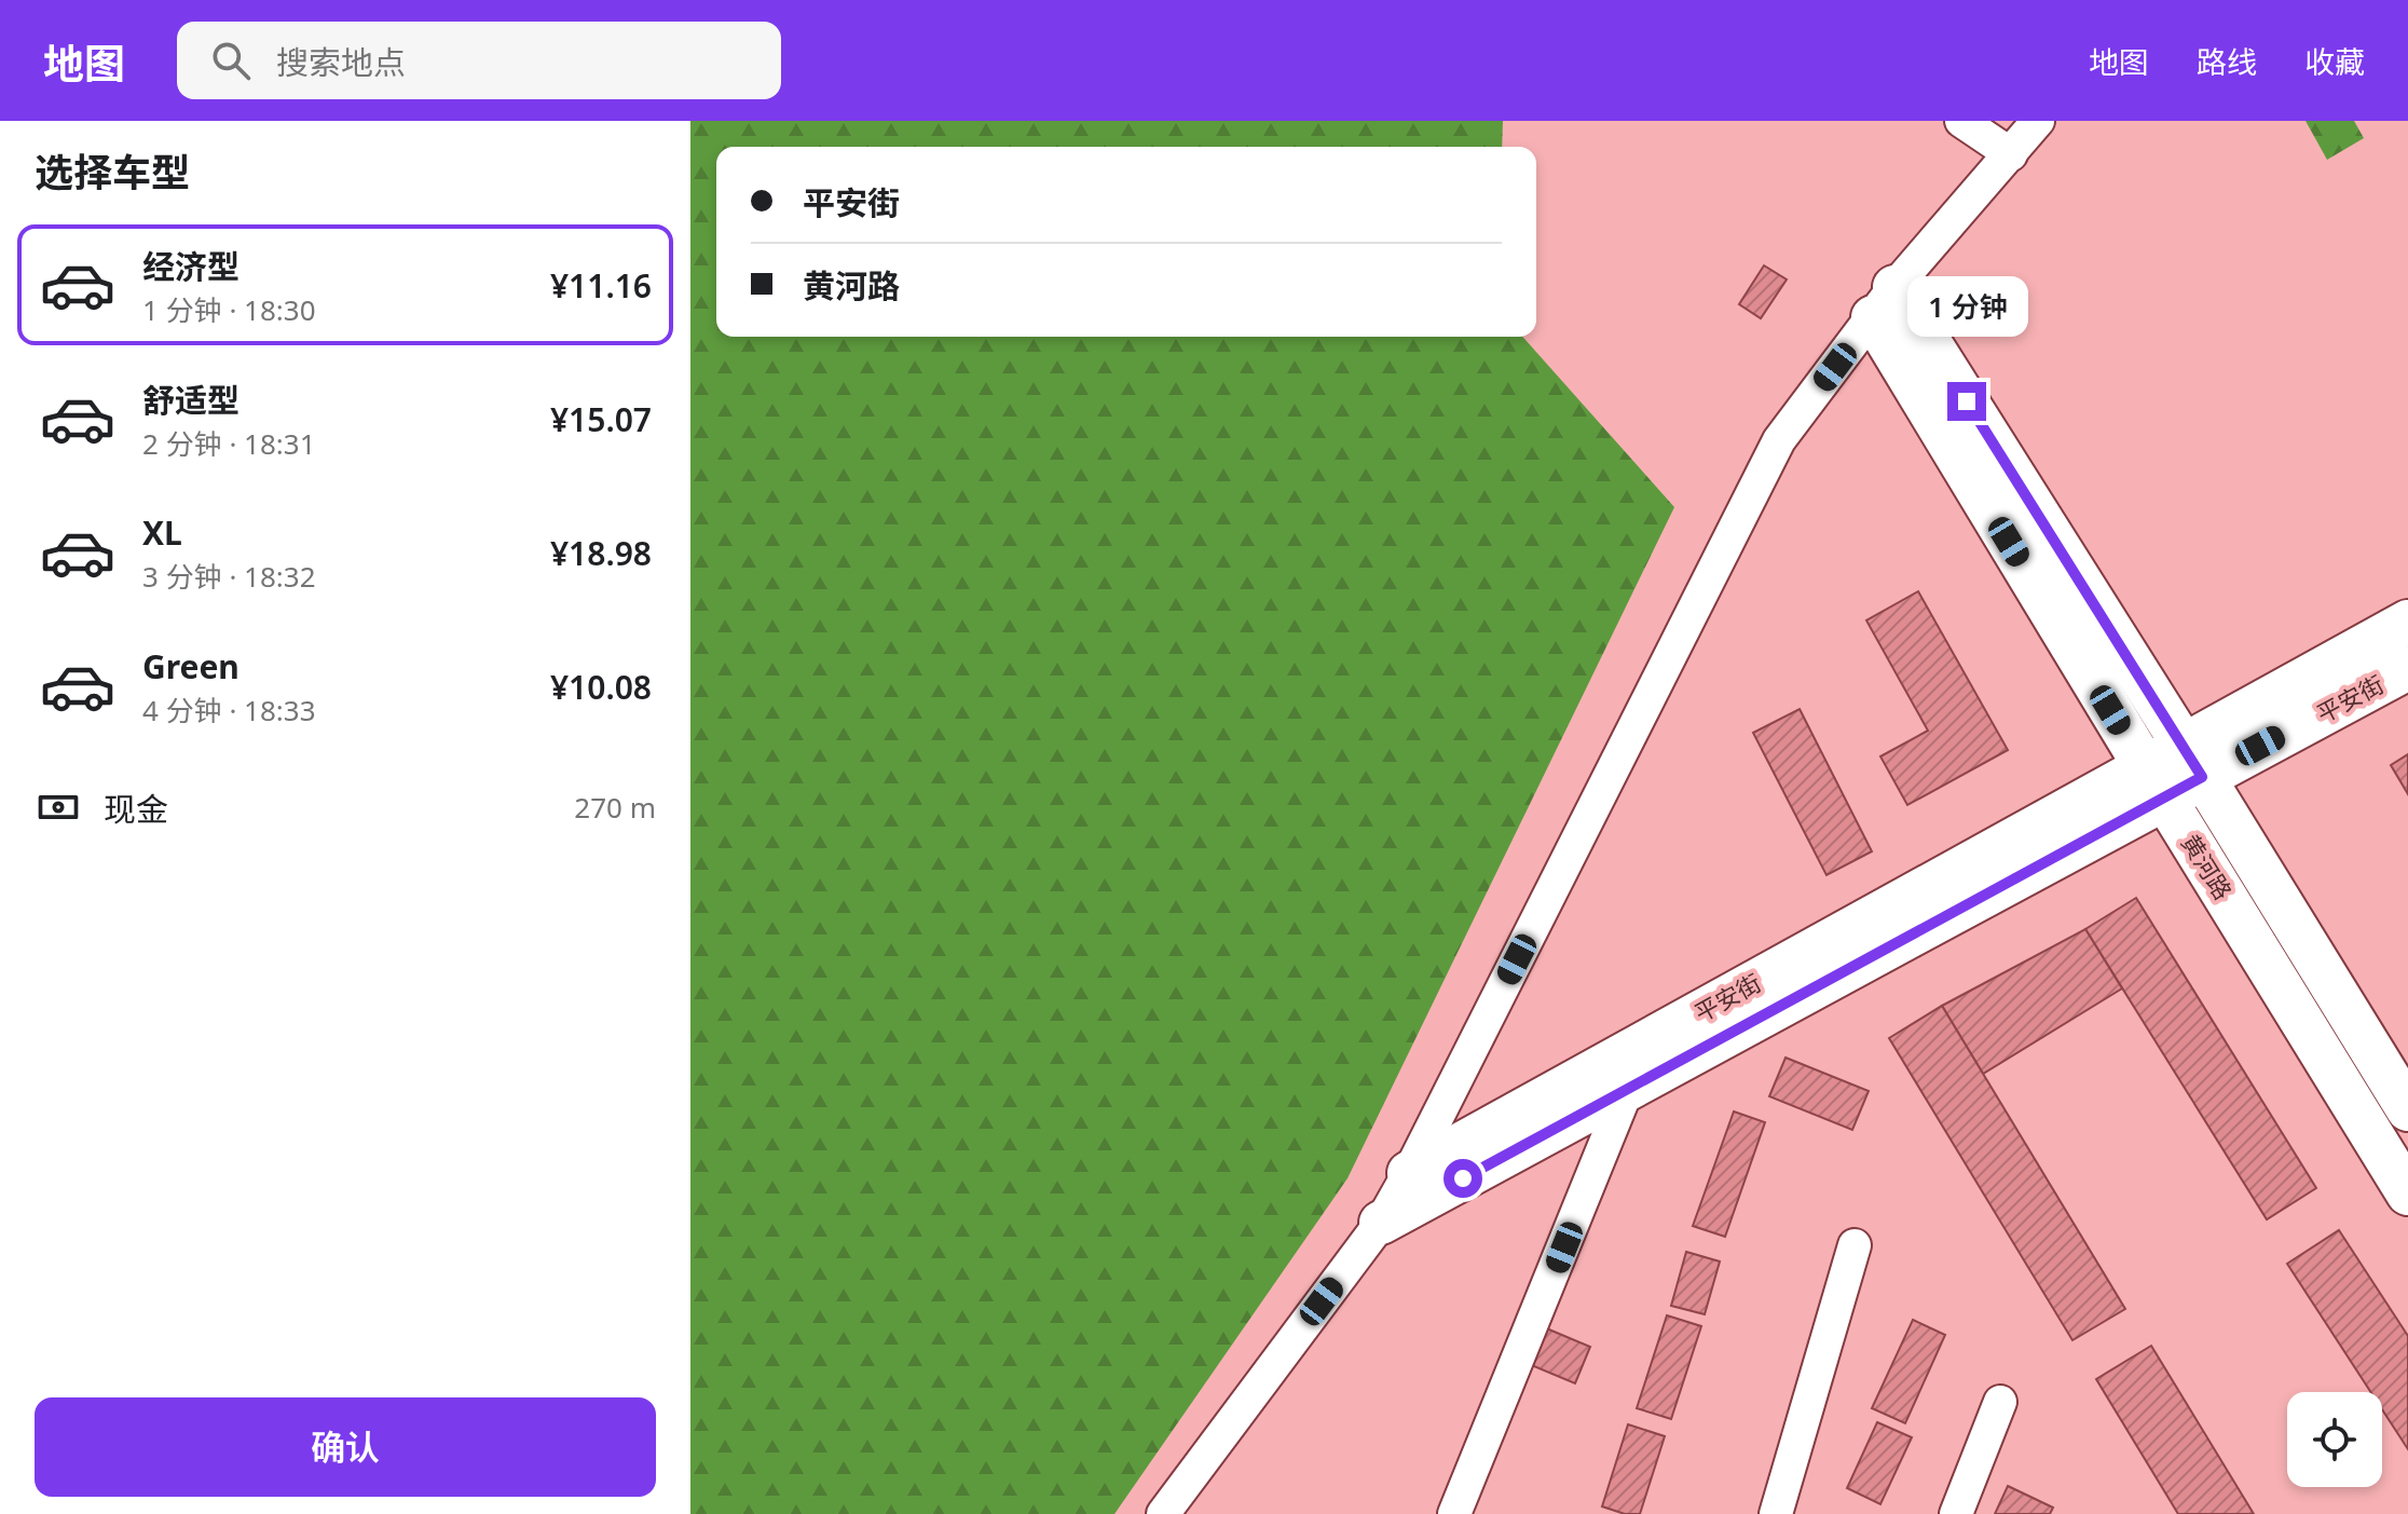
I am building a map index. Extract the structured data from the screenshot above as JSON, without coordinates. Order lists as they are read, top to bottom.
{
  "streets": {
    "main road": ["平安街", "黄河路"]
  },
  "crossings": [
    ["平安街", "黄河路"]
  ],
  "page": {
    "header": "地图",
    "search": "搜索地点",
    "nav": ["地图", "路线", "收藏"],
    "heading": "选择车型",
    "banner": ["平安街", "黄河路"],
    "list": [
      {
        "name": "经济型",
        "note": "1 分钟 · 18:30",
        "value": "¥11.16"
      },
      {
        "name": "舒适型",
        "note": "2 分钟 · 18:31",
        "value": "¥15.07"
      },
      {
        "name": "XL",
        "note": "3 分钟 · 18:32",
        "value": "¥18.98"
      },
      {
        "name": "Green",
        "note": "4 分钟 · 18:33",
        "value": "¥10.08"
      }
    ],
    "bubble": "1 分钟",
    "pay": ["现金", "270 m"],
    "buttons": "确认"
  }
}
